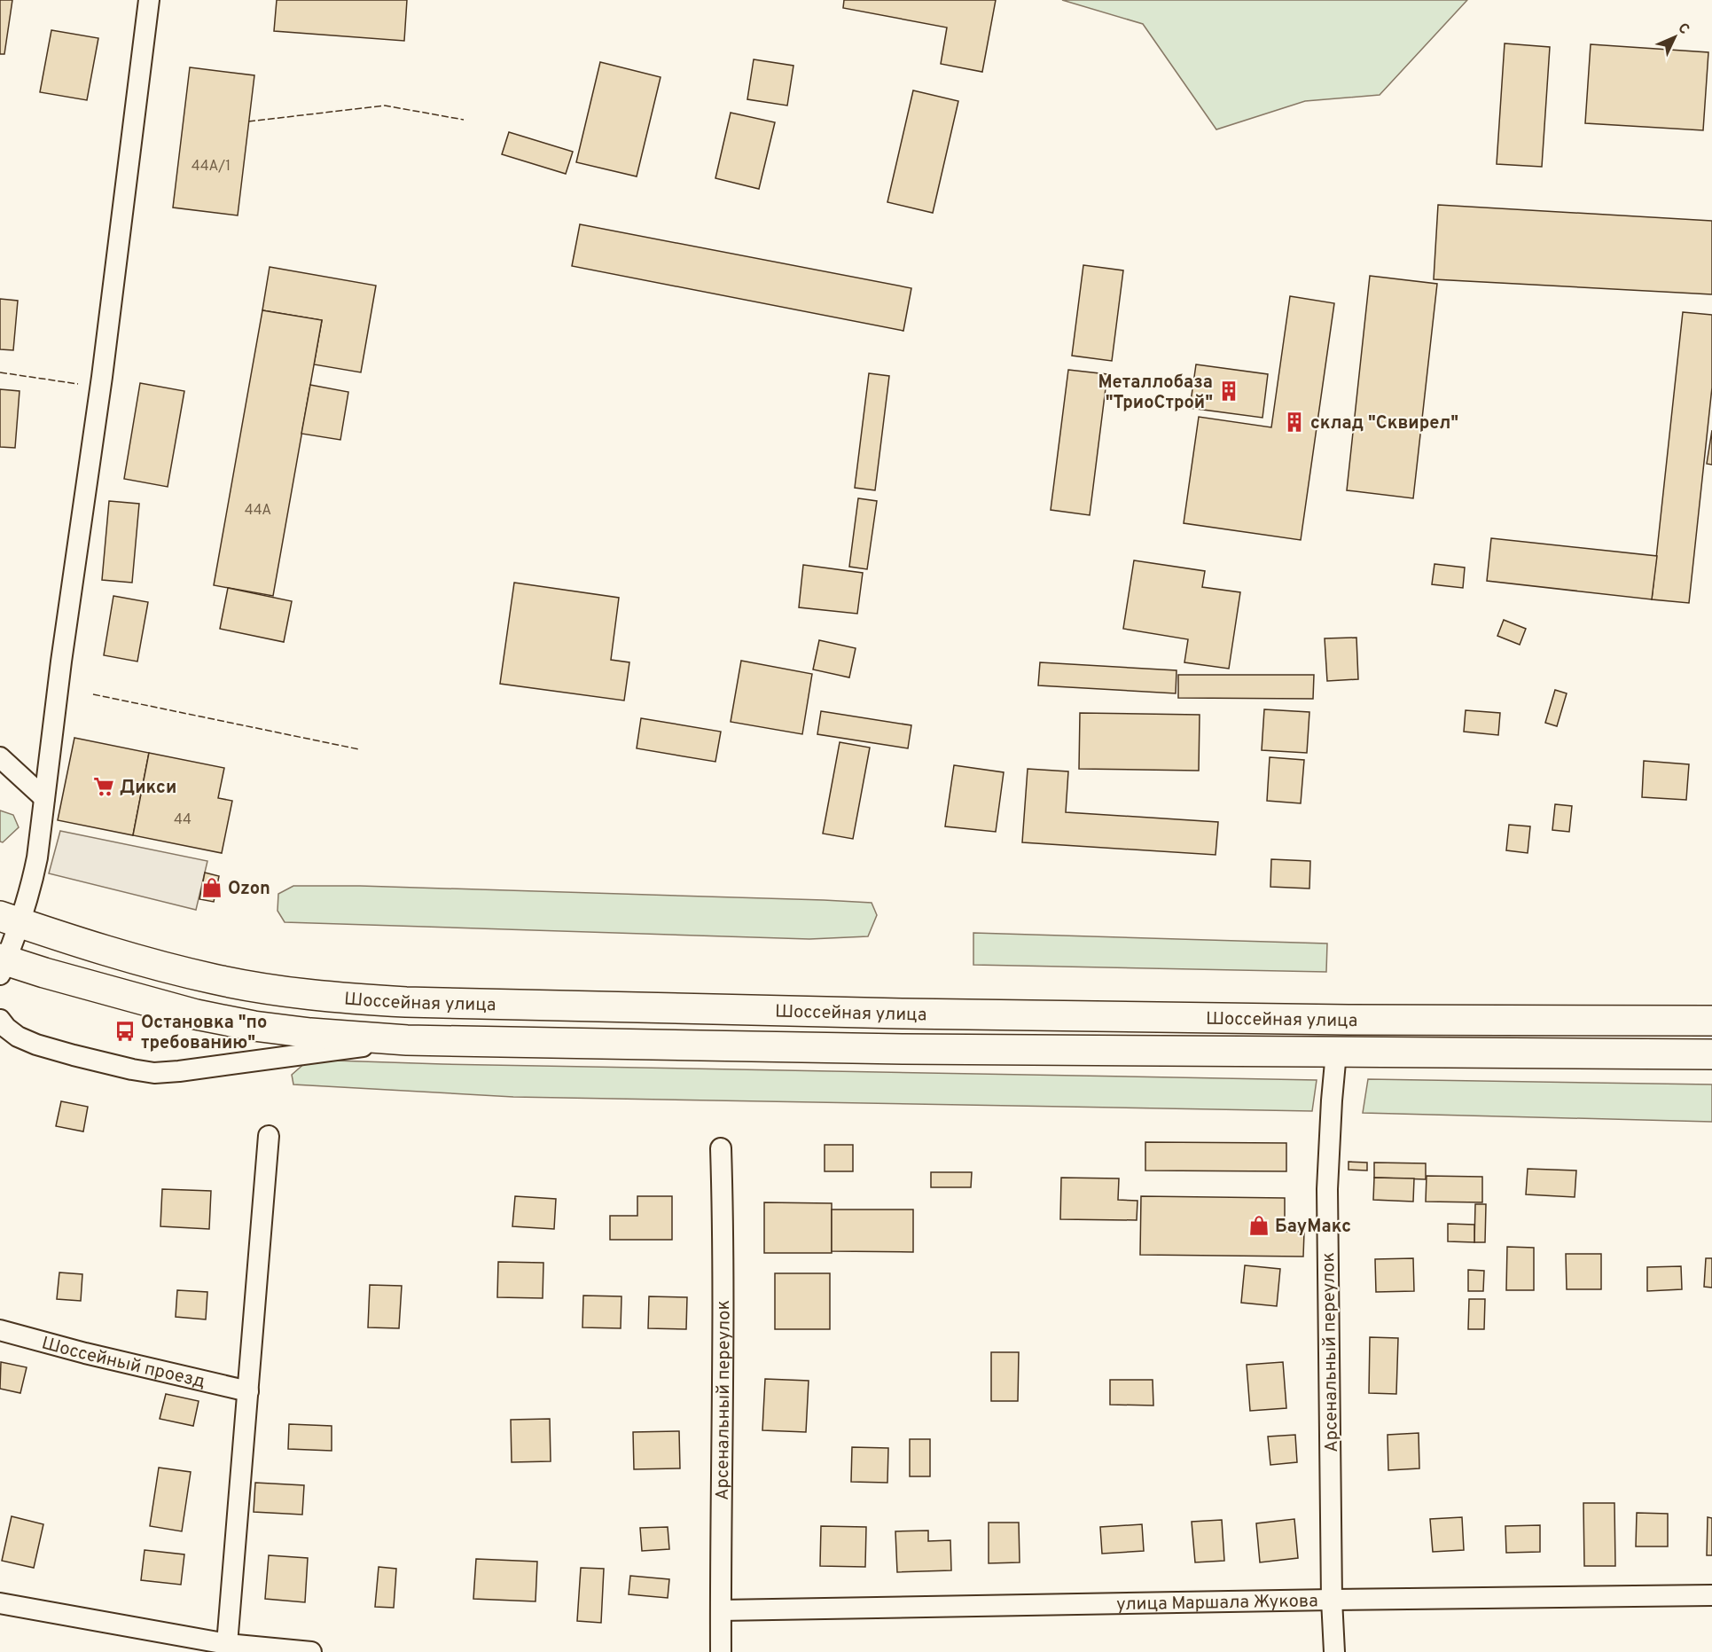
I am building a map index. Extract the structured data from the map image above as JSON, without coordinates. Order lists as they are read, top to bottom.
{
  "streets": {
    "main road": ["Шоссейная улица"],
    "street": ["Арсенальный переулок", "Шоссейный проезд", "улица Маршала Жукова"]
  },
  "crossings": [
    ["Шоссейная улица", "Арсенальный переулок"],
    ["Арсенальный переулок", "улица Маршала Жукова"]
  ],
  "places": {
    "building": ["Металлобаза \"ТриоСтрой\"", "склад \"Сквирел\""],
    "supermarket": ["Дикси"],
    "shop": ["Ozon", "БауМакс"],
    "bus stop": ["Остановка \"по требованию\""]
  },
  "house_numbers": ["44А/1", "44А", "44"],
  "north": "top right"
}
